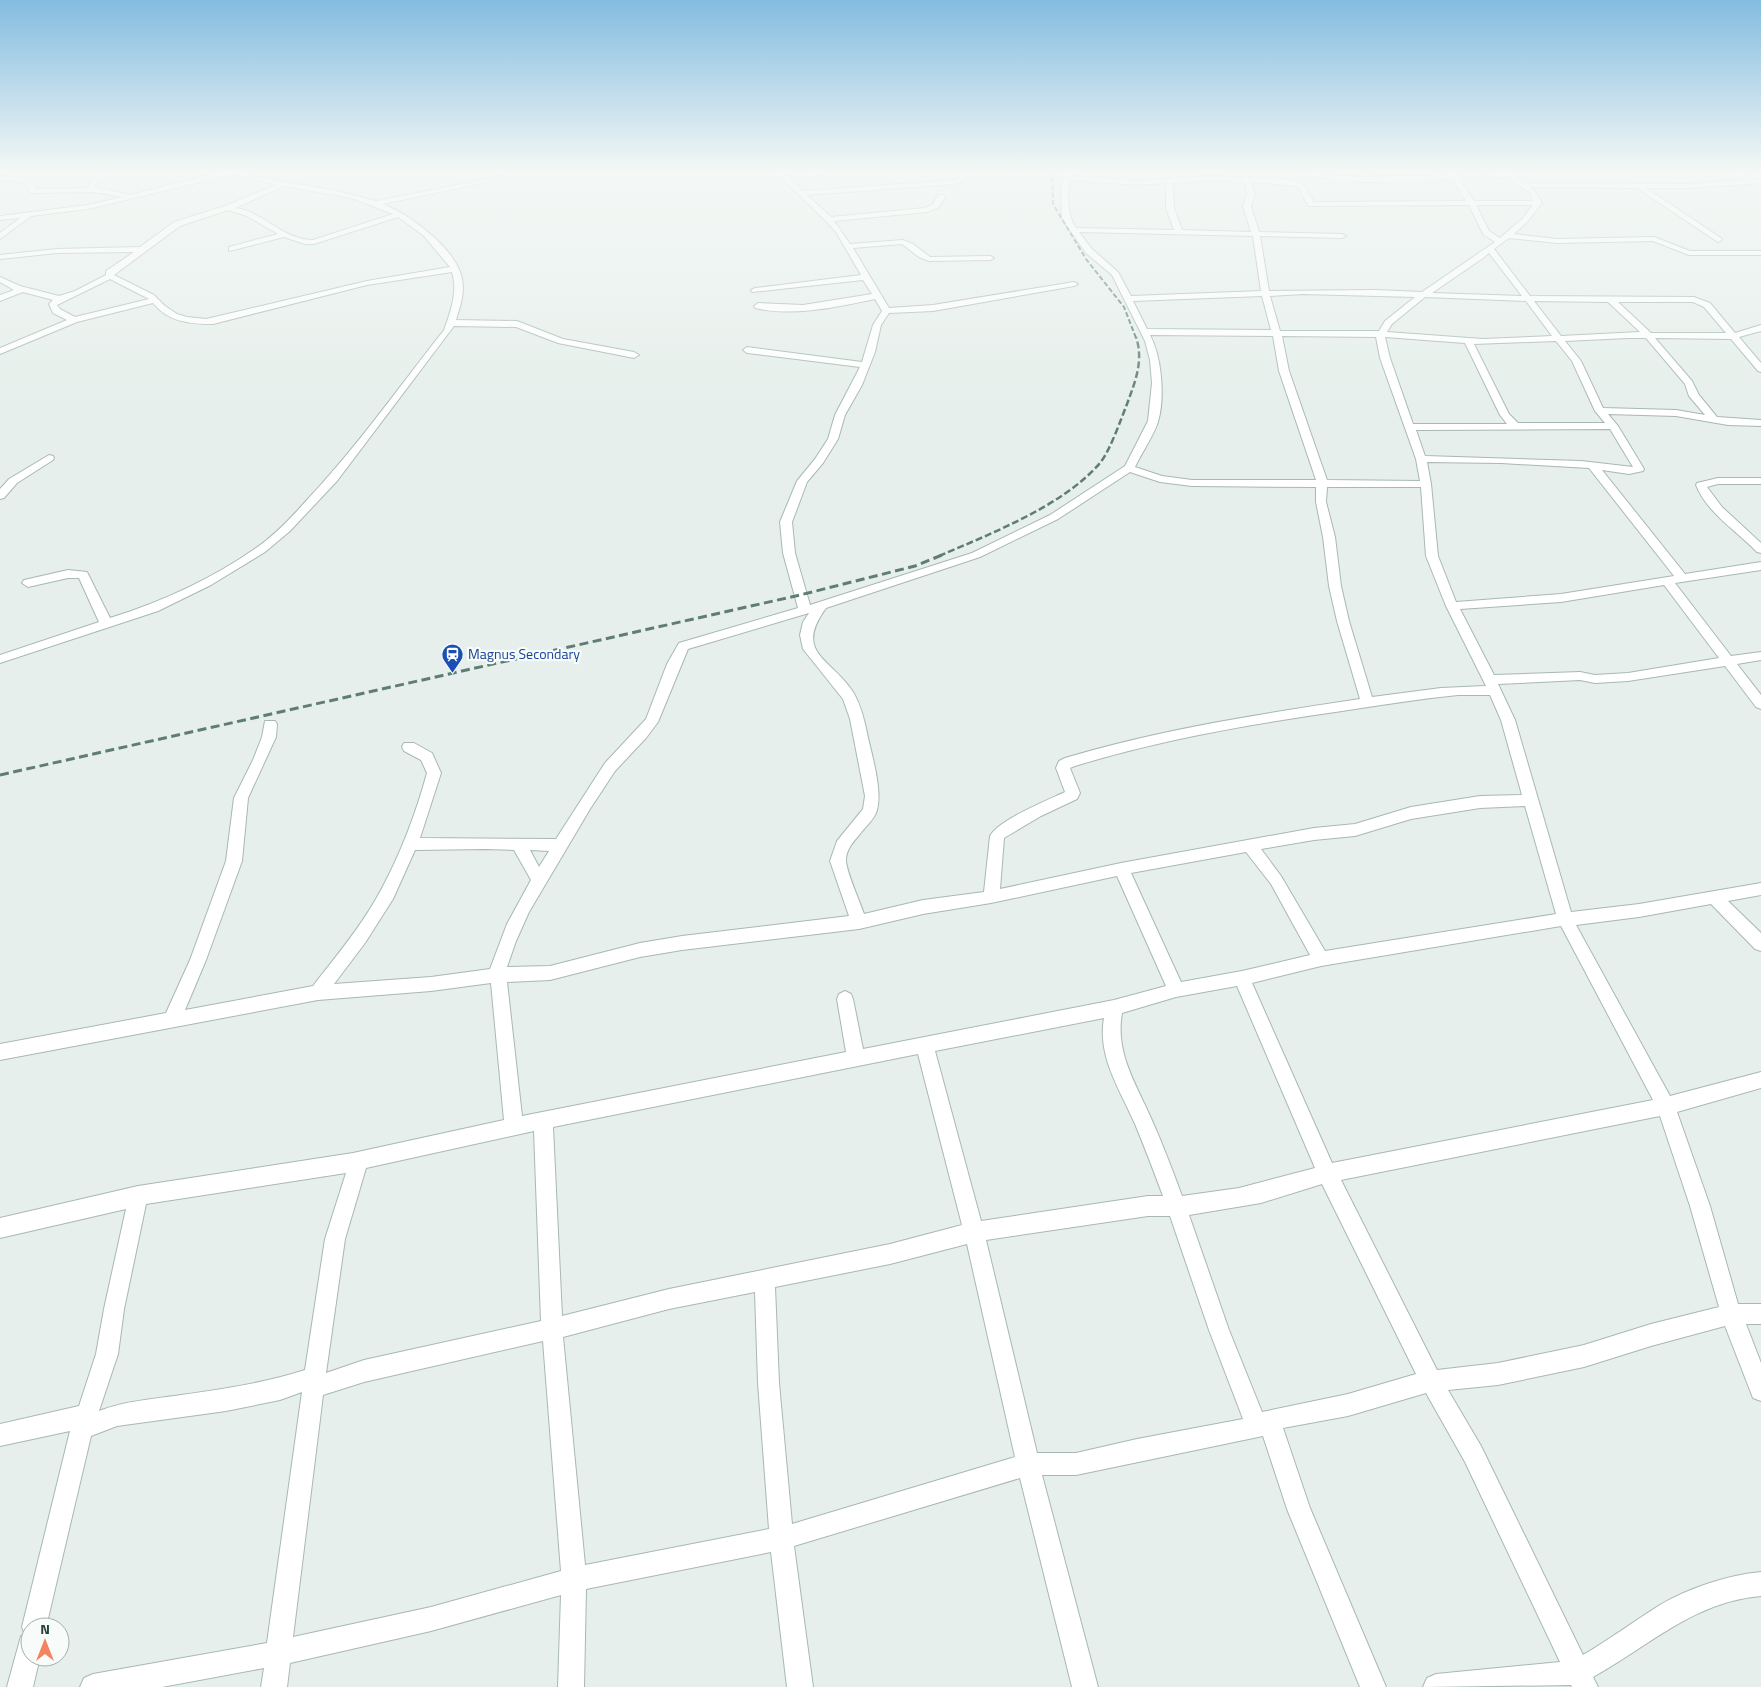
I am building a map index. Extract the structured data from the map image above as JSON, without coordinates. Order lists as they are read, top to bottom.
{
  "places": {
    "station": ["Magnus Secondary"]
  },
  "north": "top"
}
